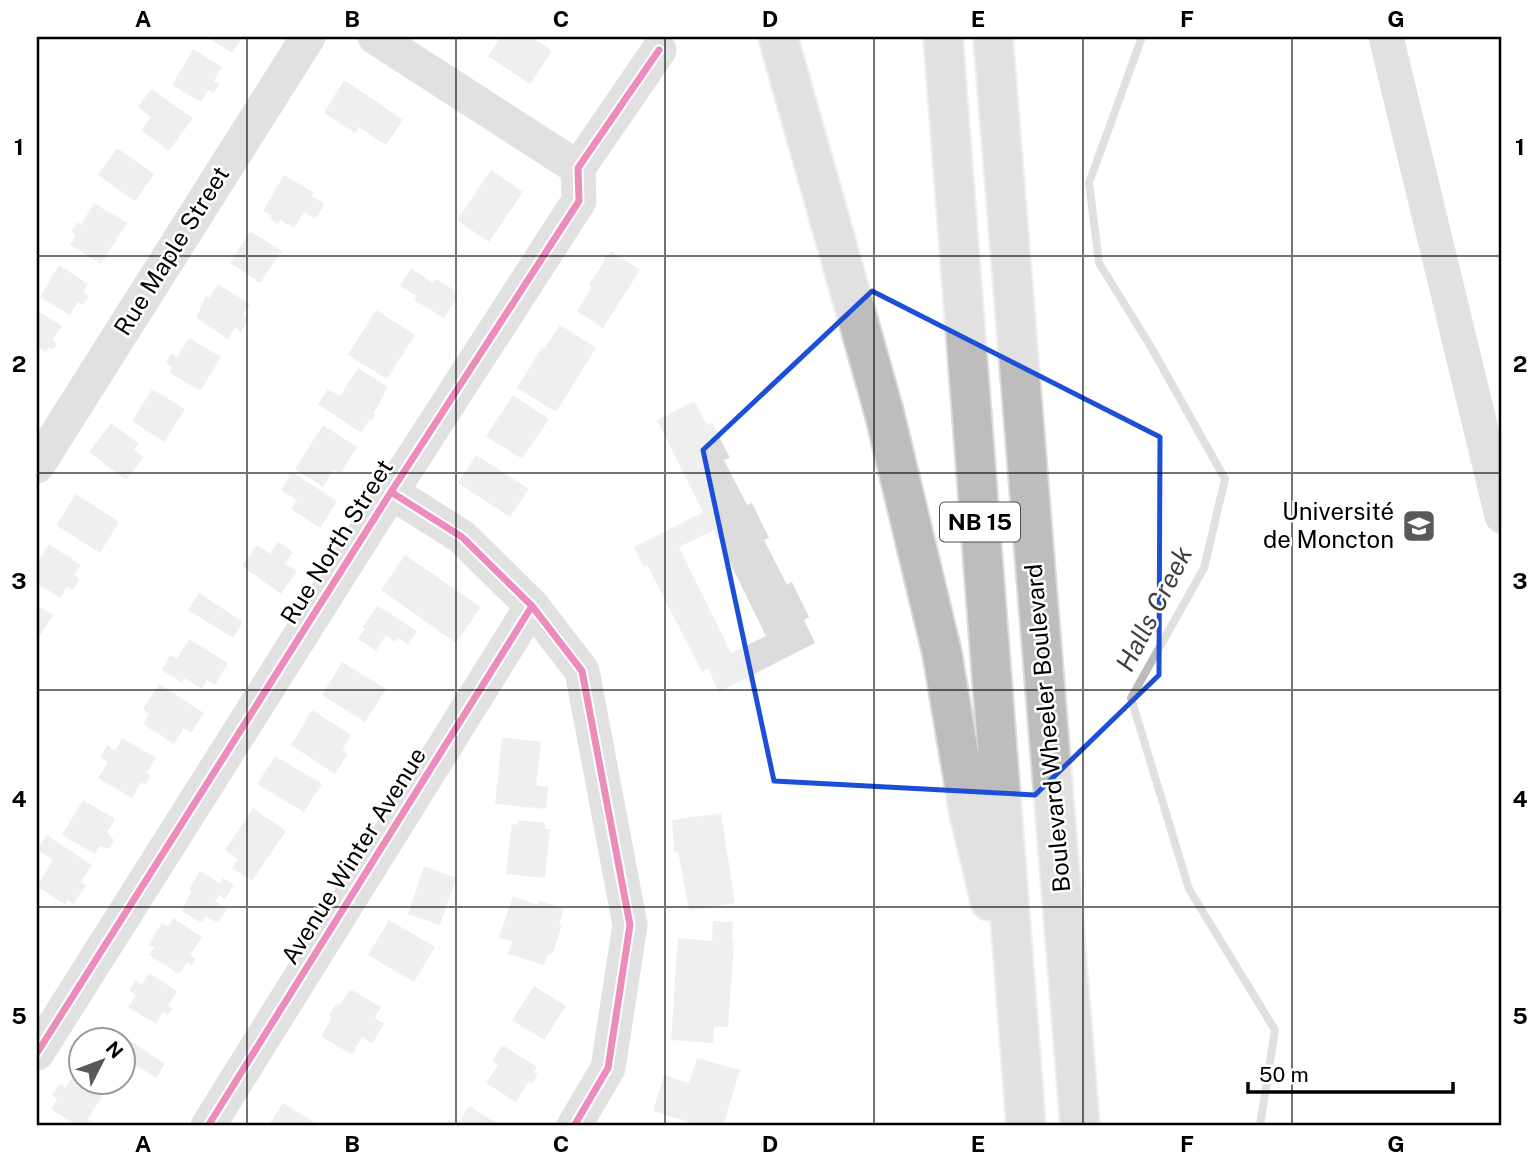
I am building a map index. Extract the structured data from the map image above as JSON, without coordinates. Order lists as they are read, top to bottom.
{
  "streets": {
    "highway": ["NB 15", "Boulevard Wheeler Boulevard"],
    "street": ["Rue Maple Street", "Rue North Street", "Avenue Winter Avenue"]
  },
  "water": ["Halls Creek"],
  "places": {
    "school or university": ["Université de Moncton"]
  },
  "scale_bar": "50 m",
  "north": "top right",
  "grid": {
    "columns": [
      "A",
      "B",
      "C",
      "D",
      "E",
      "F",
      "G"
    ],
    "rows": [
      "1",
      "2",
      "3",
      "4",
      "5"
    ]
  }
}
